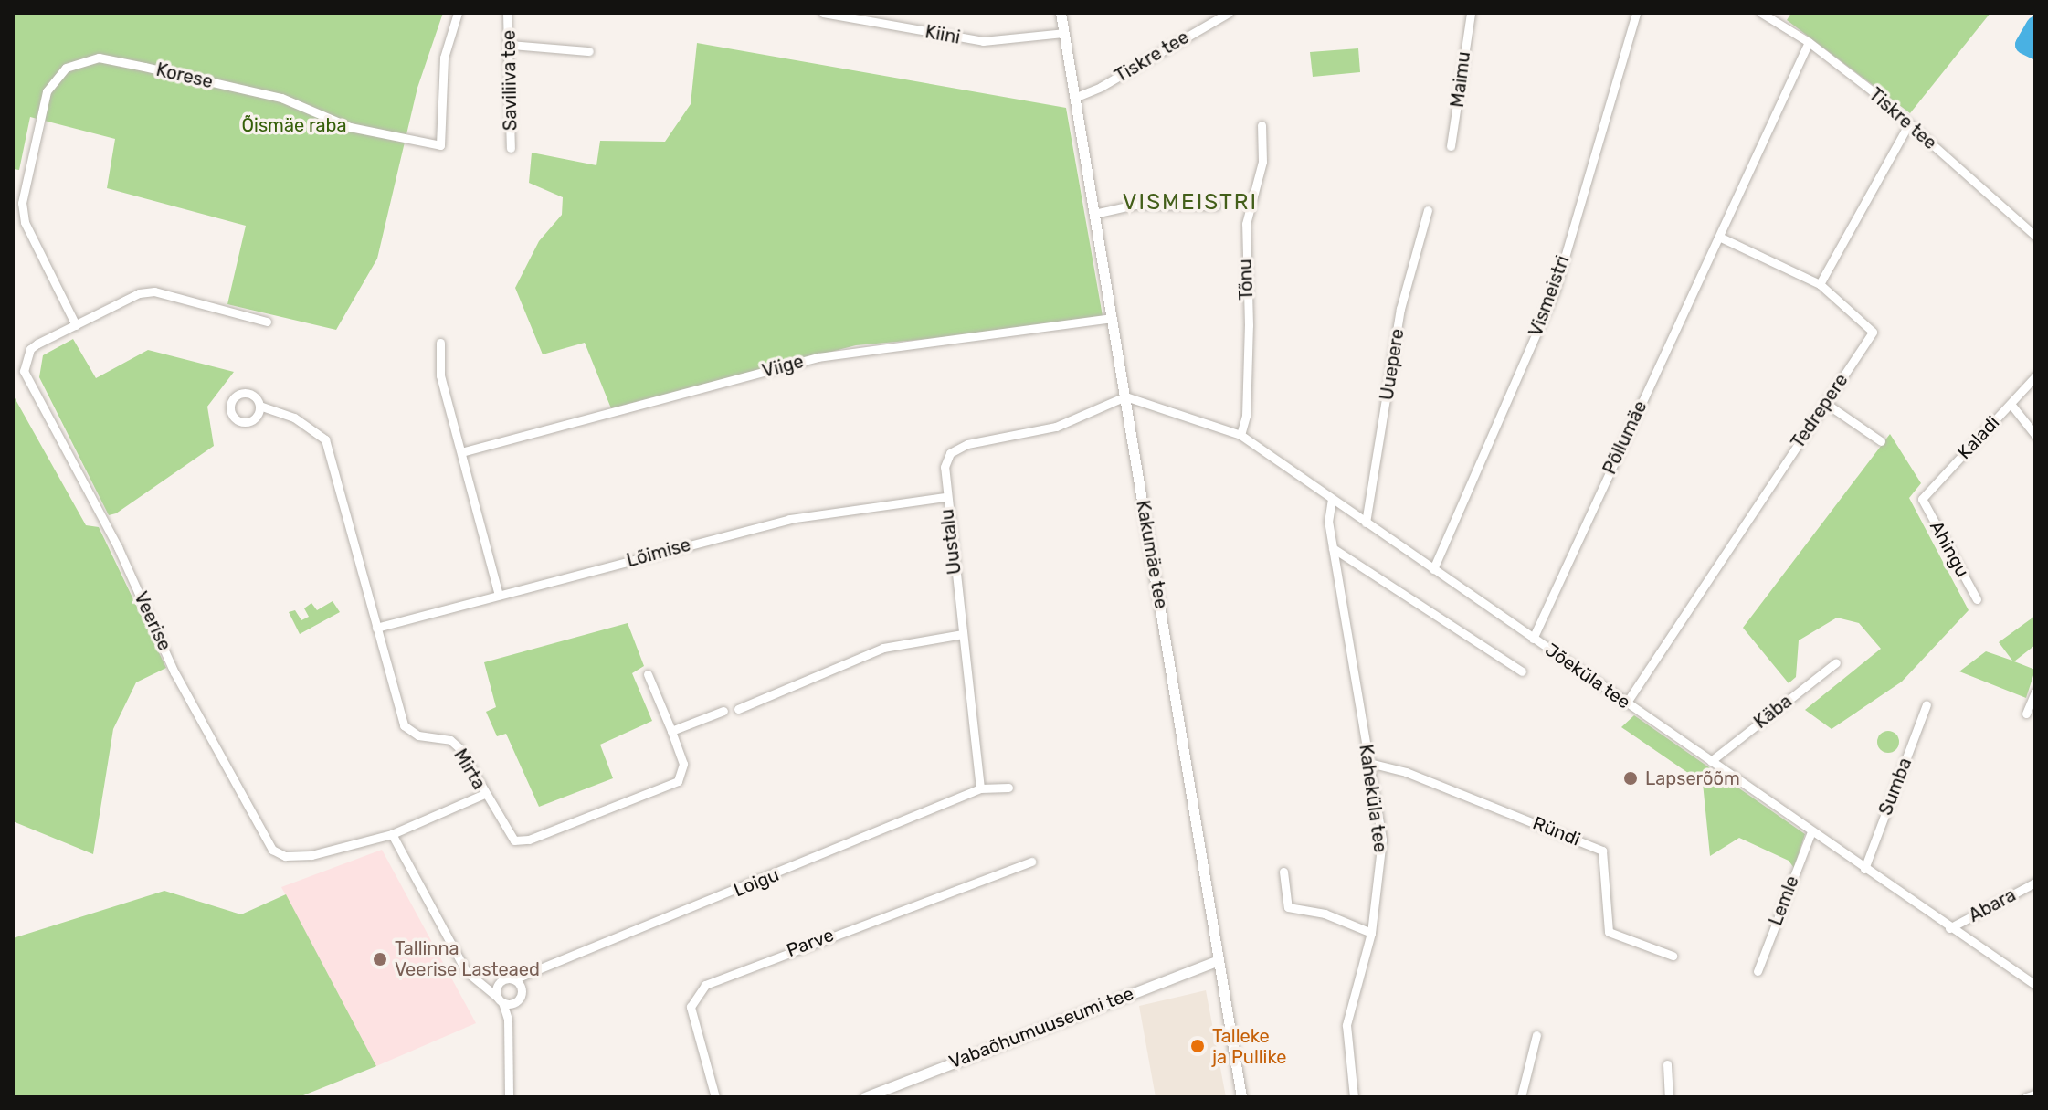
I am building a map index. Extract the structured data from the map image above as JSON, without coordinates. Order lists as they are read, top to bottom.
{
  "streets": {
    "street": [
      "Kiini",
      "Tiskre tee",
      "Korese",
      "Maimu",
      "Saviliiva tee",
      "Tõnu",
      "Vismeistri",
      "Uuepere",
      "Viige",
      "Tedrepere",
      "Põllumäe",
      "Kaladi",
      "Uustalu",
      "Ahingu",
      "Lõimise",
      "Kakumäe tee",
      "Veerise",
      "Jõeküla tee",
      "Käba",
      "Mirta",
      "Sumba",
      "Kaheküla tee",
      "Ründi",
      "Loigu",
      "Lemle",
      "Abara",
      "Parve",
      "Vabaõhumuuseumi tee"
    ]
  },
  "crossings": [
    ["Kiini", "Kakumäe tee"],
    ["Tiskre tee", "Põllumäe"],
    ["Tiskre tee", "Kakumäe tee"],
    ["Korese", "Veerise"],
    ["Tõnu", "Jõeküla tee"],
    ["Vismeistri", "Jõeküla tee"],
    ["Uuepere", "Jõeküla tee"],
    ["Viige", "Kakumäe tee"],
    ["Tedrepere", "Jõeküla tee"],
    ["Põllumäe", "Jõeküla tee"],
    ["Kaladi", "Ahingu"],
    ["Uustalu", "Lõimise"],
    ["Uustalu", "Kakumäe tee"],
    ["Uustalu", "Jõeküla tee"],
    ["Uustalu", "Loigu"],
    ["Lõimise", "Mirta"],
    ["Kakumäe tee", "Jõeküla tee"],
    ["Kakumäe tee", "Vabaõhumuuseumi tee"],
    ["Jõeküla tee", "Käba"],
    ["Jõeküla tee", "Sumba"],
    ["Jõeküla tee", "Kaheküla tee"],
    ["Jõeküla tee", "Lemle"],
    ["Jõeküla tee", "Abara"],
    ["Kaheküla tee", "Ründi"]
  ],
  "districts": ["VISMEISTRI"],
  "parks": ["Õismäe raba"],
  "places": ["Lapserõõm", "Tallinna Veerise Lasteaed", "Talleke ja Pullike"]
}
